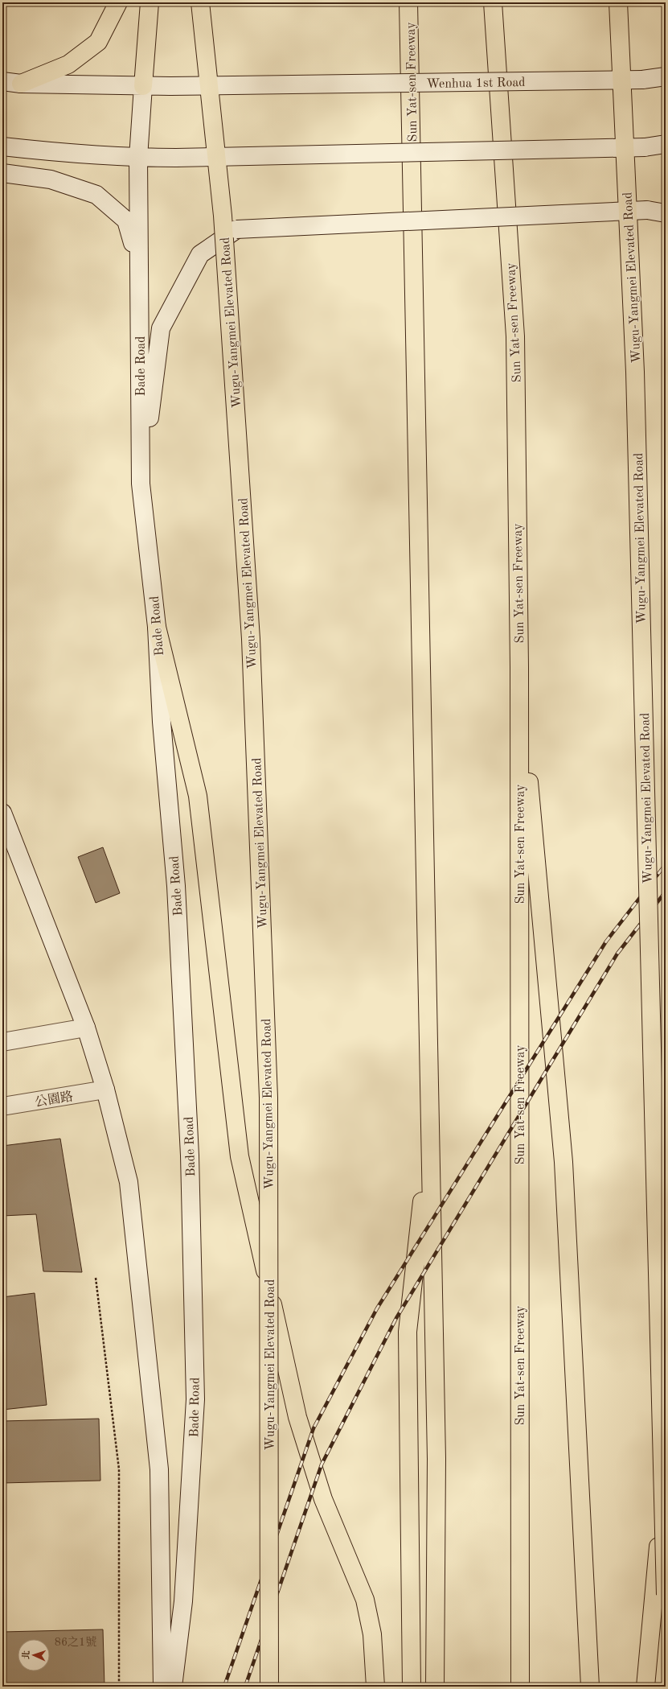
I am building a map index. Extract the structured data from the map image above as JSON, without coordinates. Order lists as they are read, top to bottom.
{
  "streets": {
    "highway": ["Sun Yat-sen Freeway", "Wugu-Yangmei Elevated Road"],
    "street": ["Wenhua 1st Road", "Bade Road", "公園路"]
  },
  "crossings": [
    ["Wenhua 1st Road", "Bade Road"]
  ],
  "house_numbers": ["86之1號"],
  "north": "left"
}
